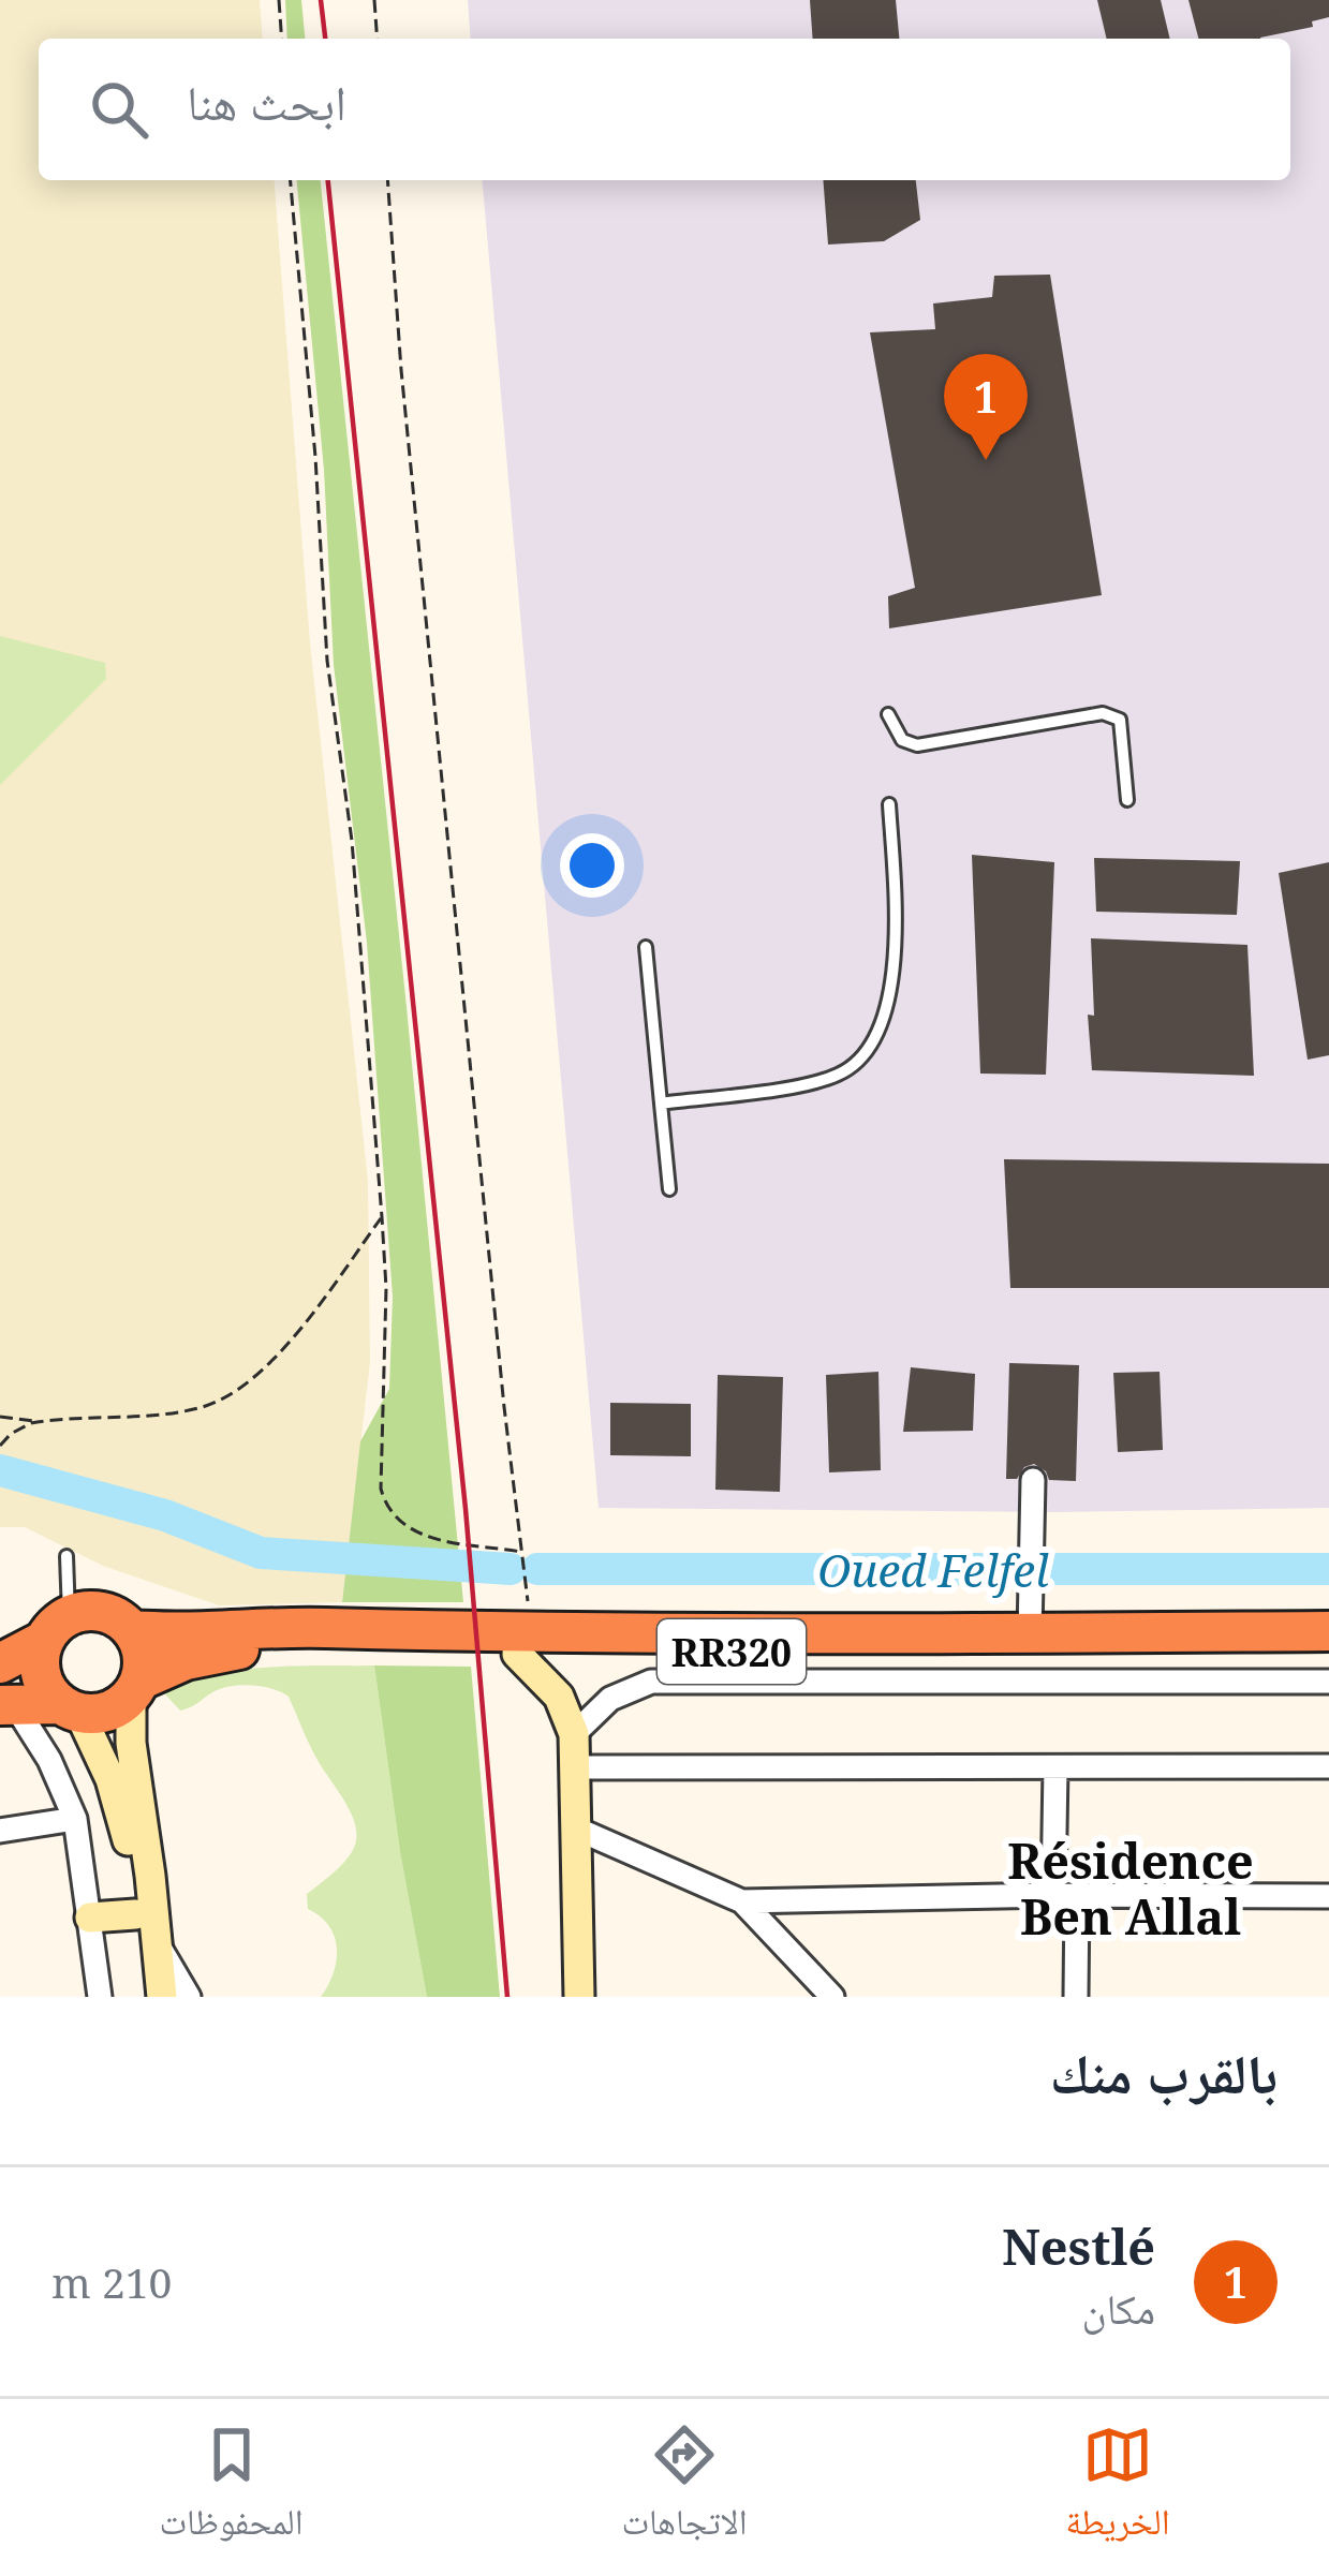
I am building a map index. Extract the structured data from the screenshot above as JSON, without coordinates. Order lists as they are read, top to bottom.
{
  "streets": {
    "highway": ["RR320"]
  },
  "districts": ["Résidence Ben Allal"],
  "water": ["Oued Felfel"],
  "page": {
    "search": "ابحث هنا",
    "pins": "1",
    "heading": "بالقرب منك",
    "list": [
      {
        "mark": "1",
        "name": "Nestlé",
        "note": "مكان",
        "value": "210 m"
      }
    ],
    "nav": ["الخريطة", "الاتجاهات", "المحفوظات"]
  }
}
